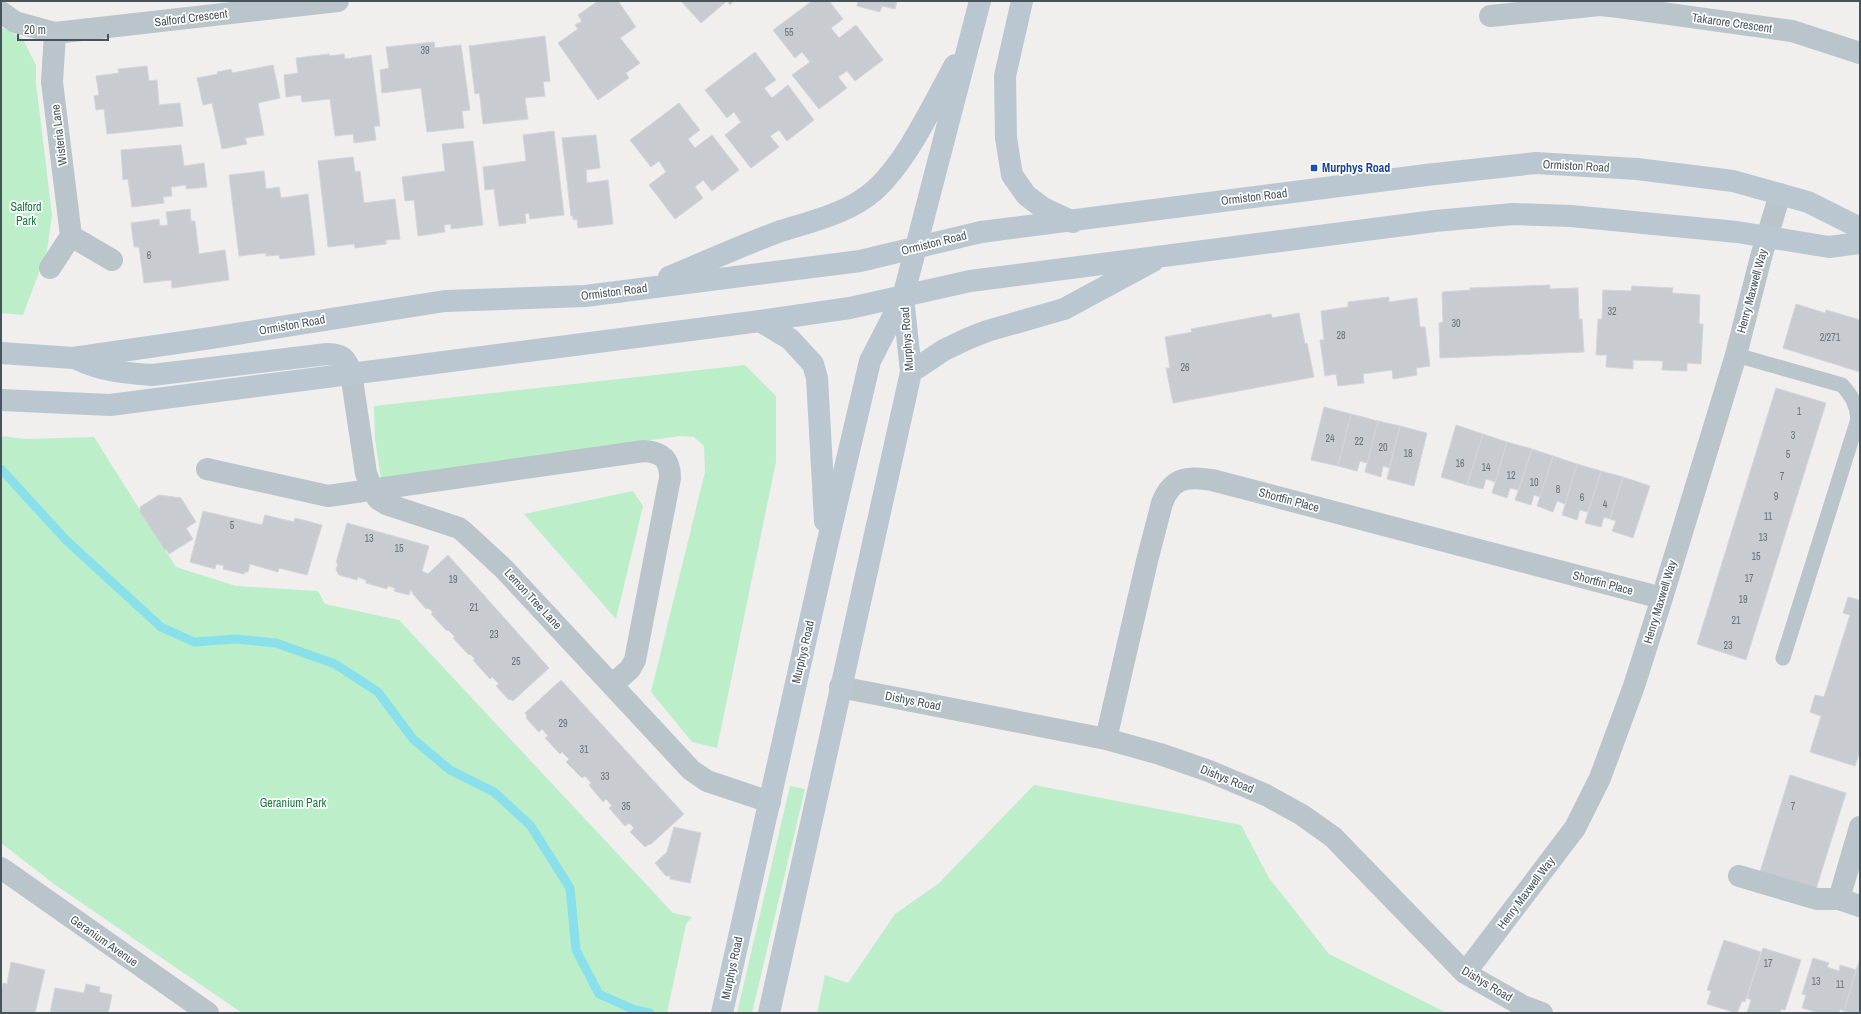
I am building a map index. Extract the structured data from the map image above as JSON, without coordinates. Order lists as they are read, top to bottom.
{
  "streets": {
    "main road": ["Ormiston Road", "Murphys Road"],
    "street": [
      "Salford Crescent",
      "Takarore Crescent",
      "Wisteria Lane",
      "Henry Maxwell Way",
      "Shortfin Place",
      "Lemon Tree Lane",
      "Dishys Road",
      "Geranium Avenue"
    ]
  },
  "crossings": [
    ["Salford Crescent", "Wisteria Lane"],
    ["Ormiston Road", "Henry Maxwell Way"],
    ["Ormiston Road", "Murphys Road"],
    ["Henry Maxwell Way", "Shortfin Place"],
    ["Henry Maxwell Way", "Dishys Road"],
    ["Murphys Road", "Lemon Tree Lane"],
    ["Murphys Road", "Dishys Road"],
    ["Shortfin Place", "Dishys Road"]
  ],
  "parks": ["Salford Park", "Geranium Park"],
  "places": {
    "transit": ["Murphys Road"]
  },
  "house_numbers": [
    "55",
    "39",
    "6",
    "32",
    "30",
    "28",
    "2/271",
    "26",
    "1",
    "3",
    "24",
    "22",
    "20",
    "18",
    "5",
    "16",
    "14",
    "12",
    "7",
    "10",
    "8",
    "9",
    "6",
    "4",
    "11",
    "5",
    "13",
    "13",
    "15",
    "15",
    "17",
    "19",
    "19",
    "21",
    "21",
    "23",
    "23",
    "25",
    "29",
    "31",
    "33",
    "35",
    "7",
    "17",
    "13",
    "11"
  ],
  "scale_bar": "20 m"
}
